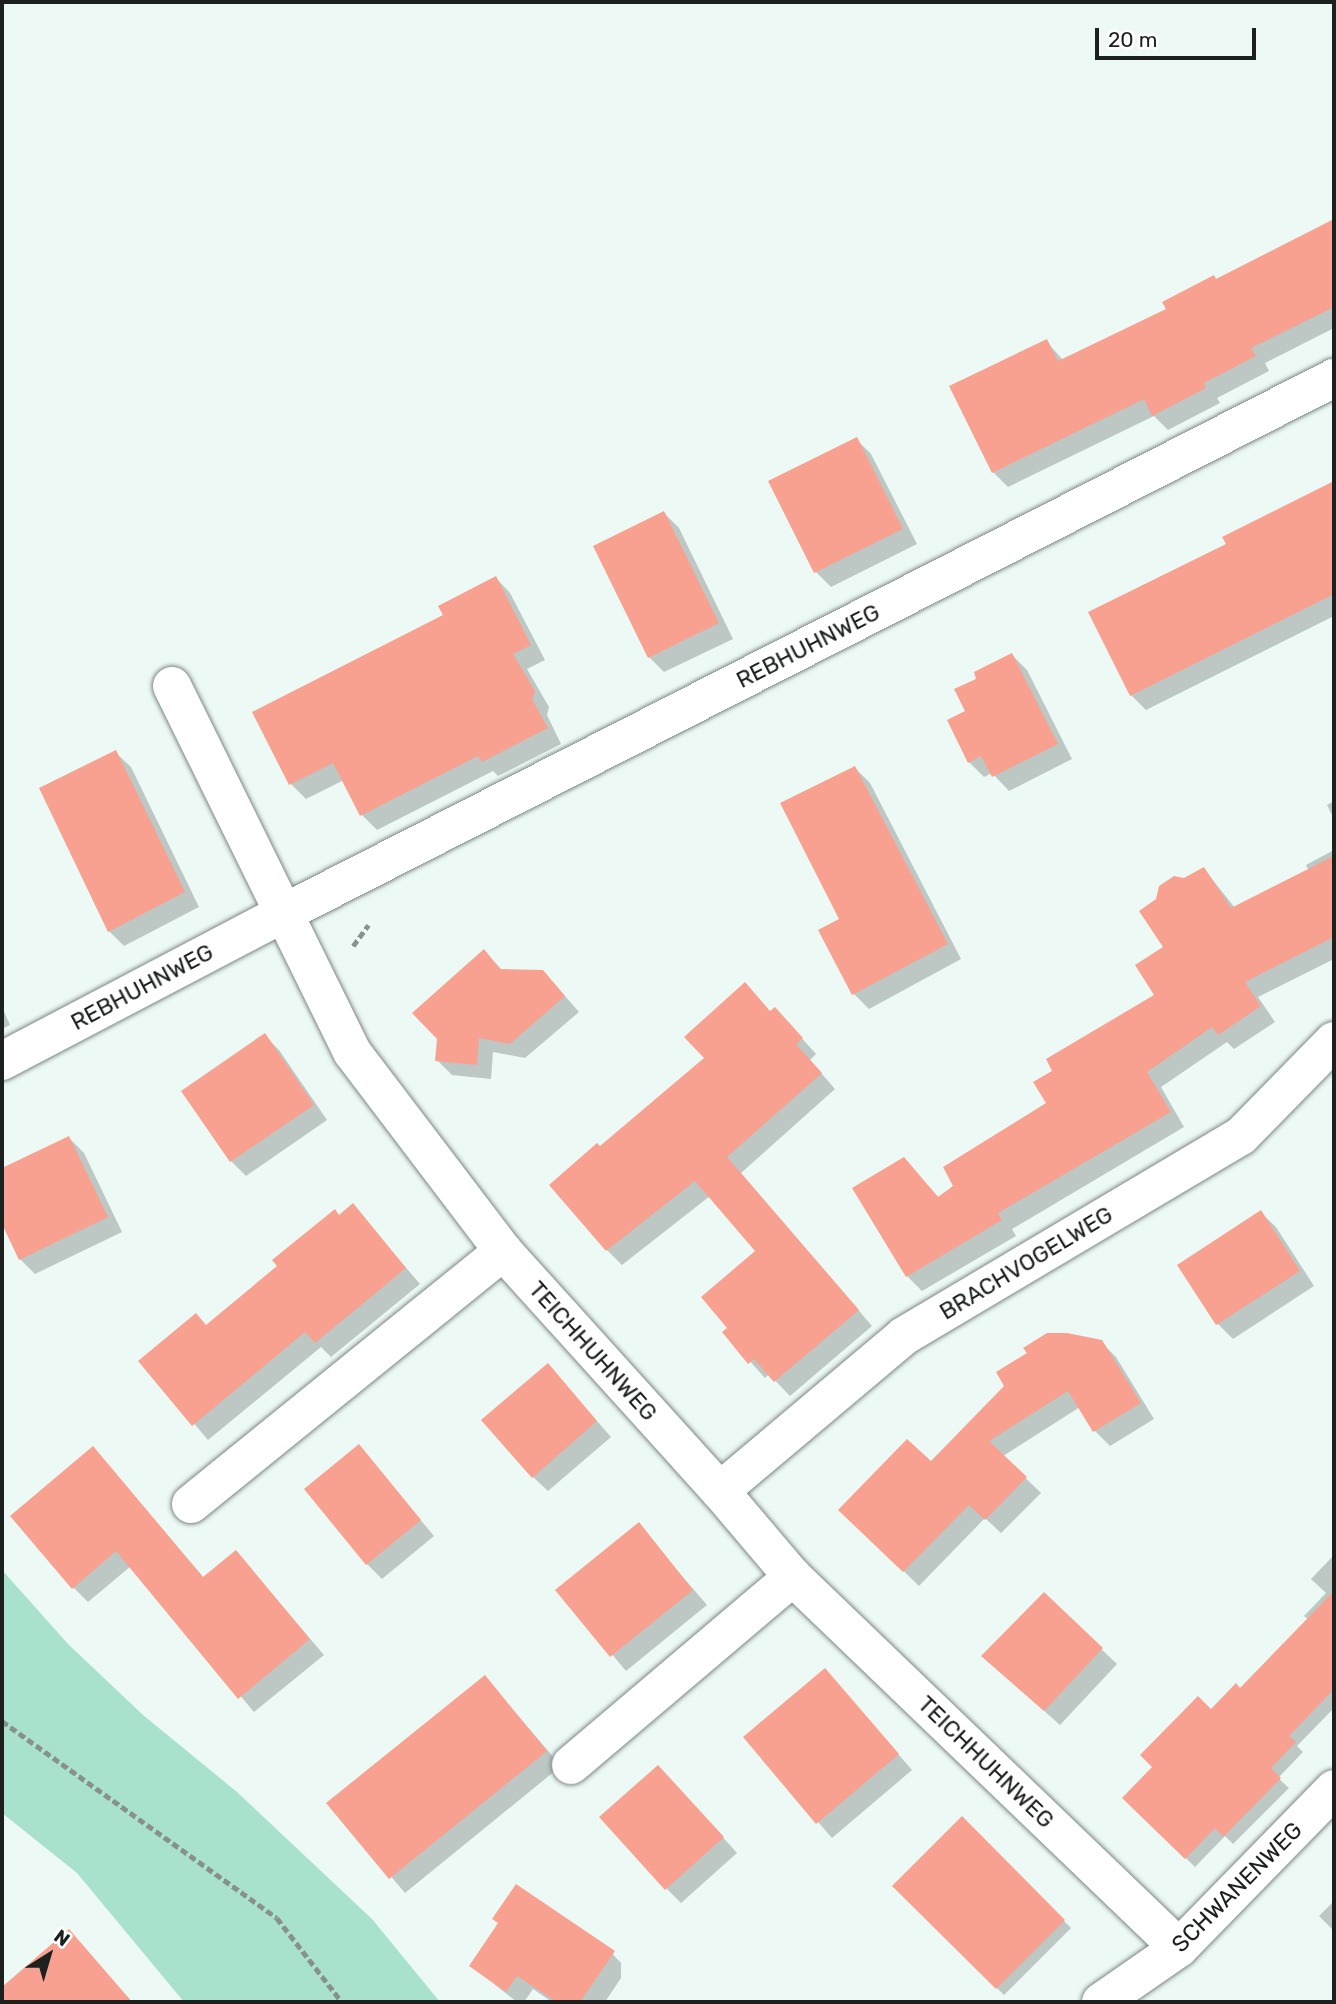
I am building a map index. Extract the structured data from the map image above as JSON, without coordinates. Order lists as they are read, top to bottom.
{
  "streets": {
    "street": [
      "REBHUHNWEG",
      "BRACHVOGELWEG",
      "TEICHHUHNWEG",
      "SCHWANENWEG"
    ]
  },
  "crossings": [
    ["REBHUHNWEG", "TEICHHUHNWEG"],
    ["BRACHVOGELWEG", "TEICHHUHNWEG"],
    ["TEICHHUHNWEG", "SCHWANENWEG"]
  ],
  "scale_bar": "20 m",
  "north": "top right"
}
